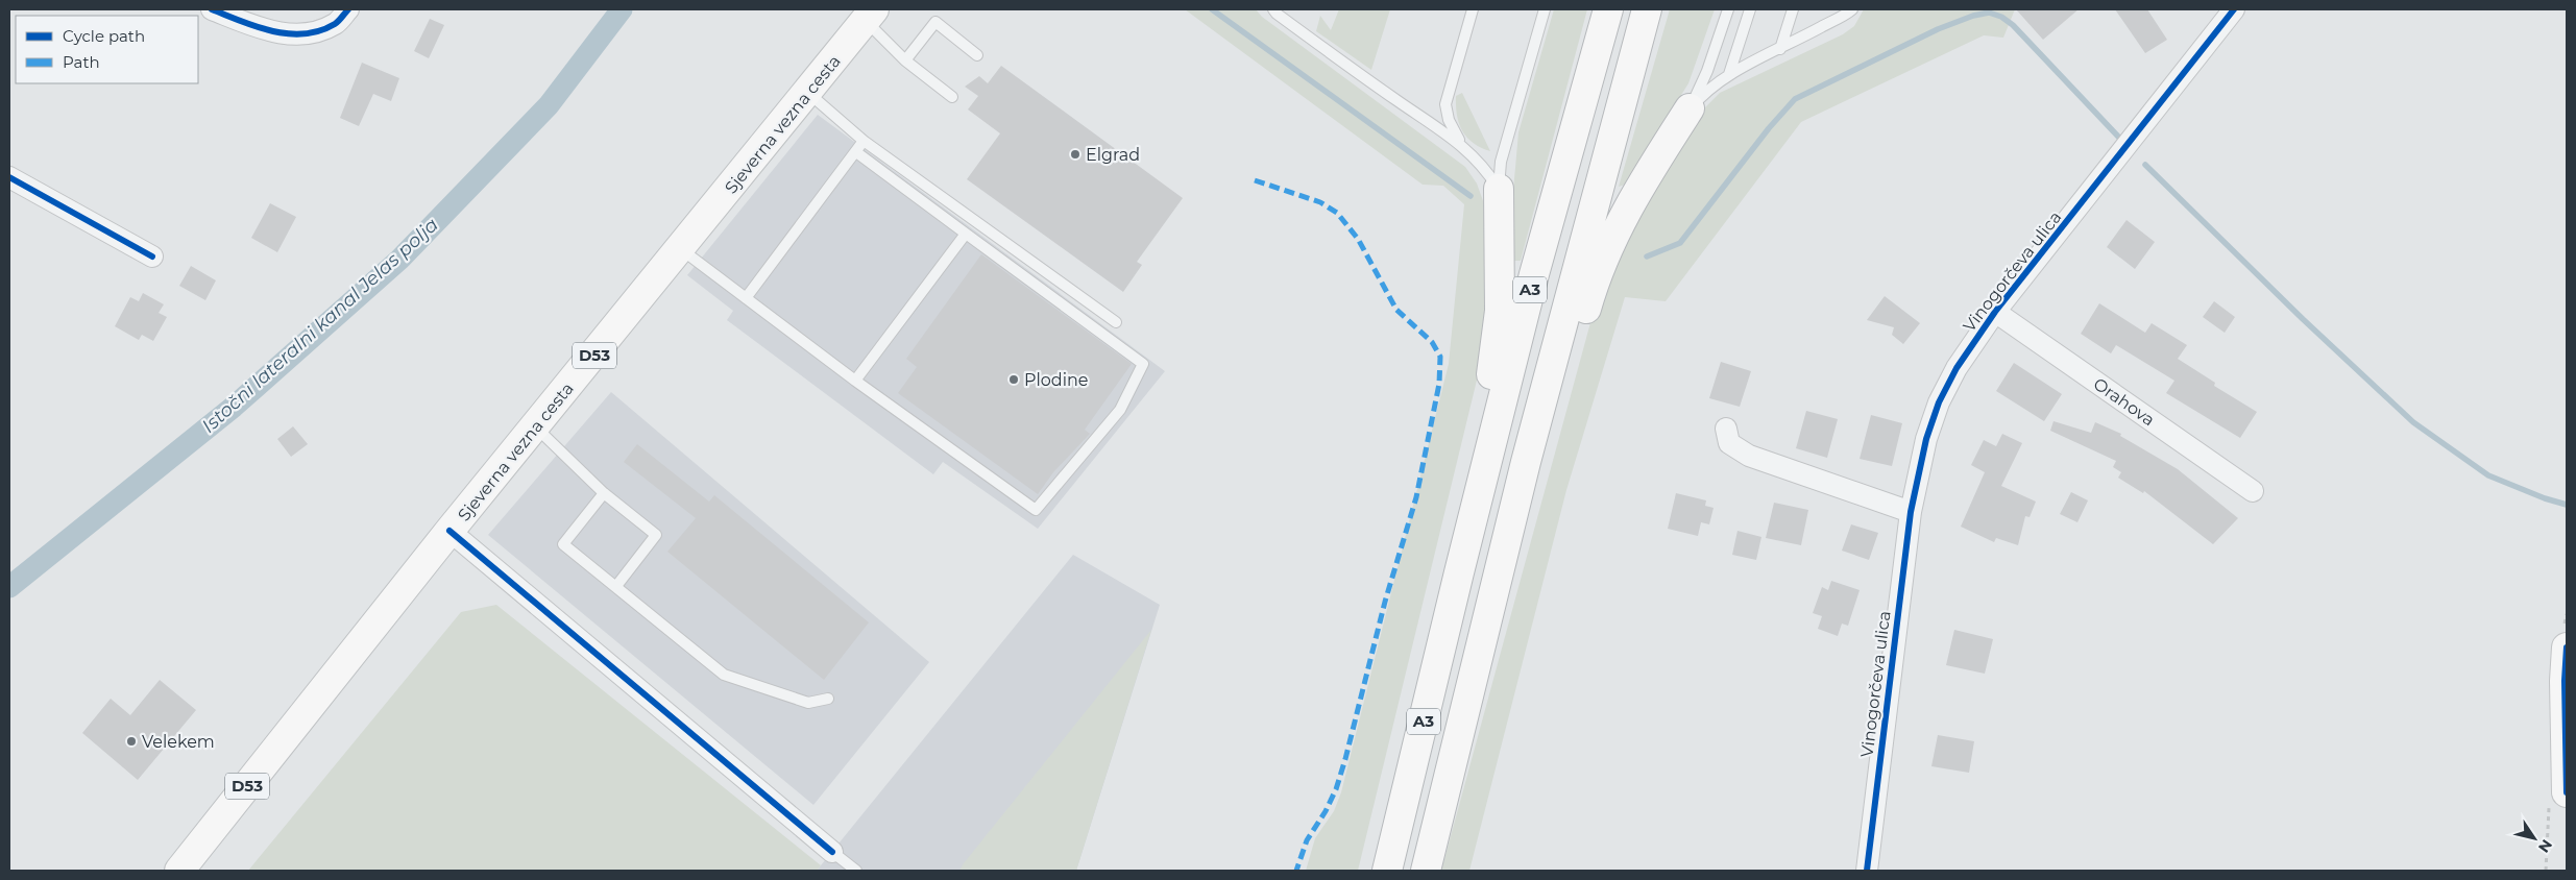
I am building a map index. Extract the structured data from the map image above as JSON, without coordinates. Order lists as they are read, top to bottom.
{
  "streets": {
    "main road": ["Sjeverna vezna cesta", "A3", "D53"],
    "street": ["Vinogorčeva ulica", "Orahova"]
  },
  "crossings": [
    ["Vinogorčeva ulica", "Orahova"]
  ],
  "water": ["Istočni lateralni kanal Jelas polja"],
  "places": ["Elgrad", "Plodine", "Velekem"],
  "legend": ["Cycle path", "Path"],
  "north": "bottom right"
}
